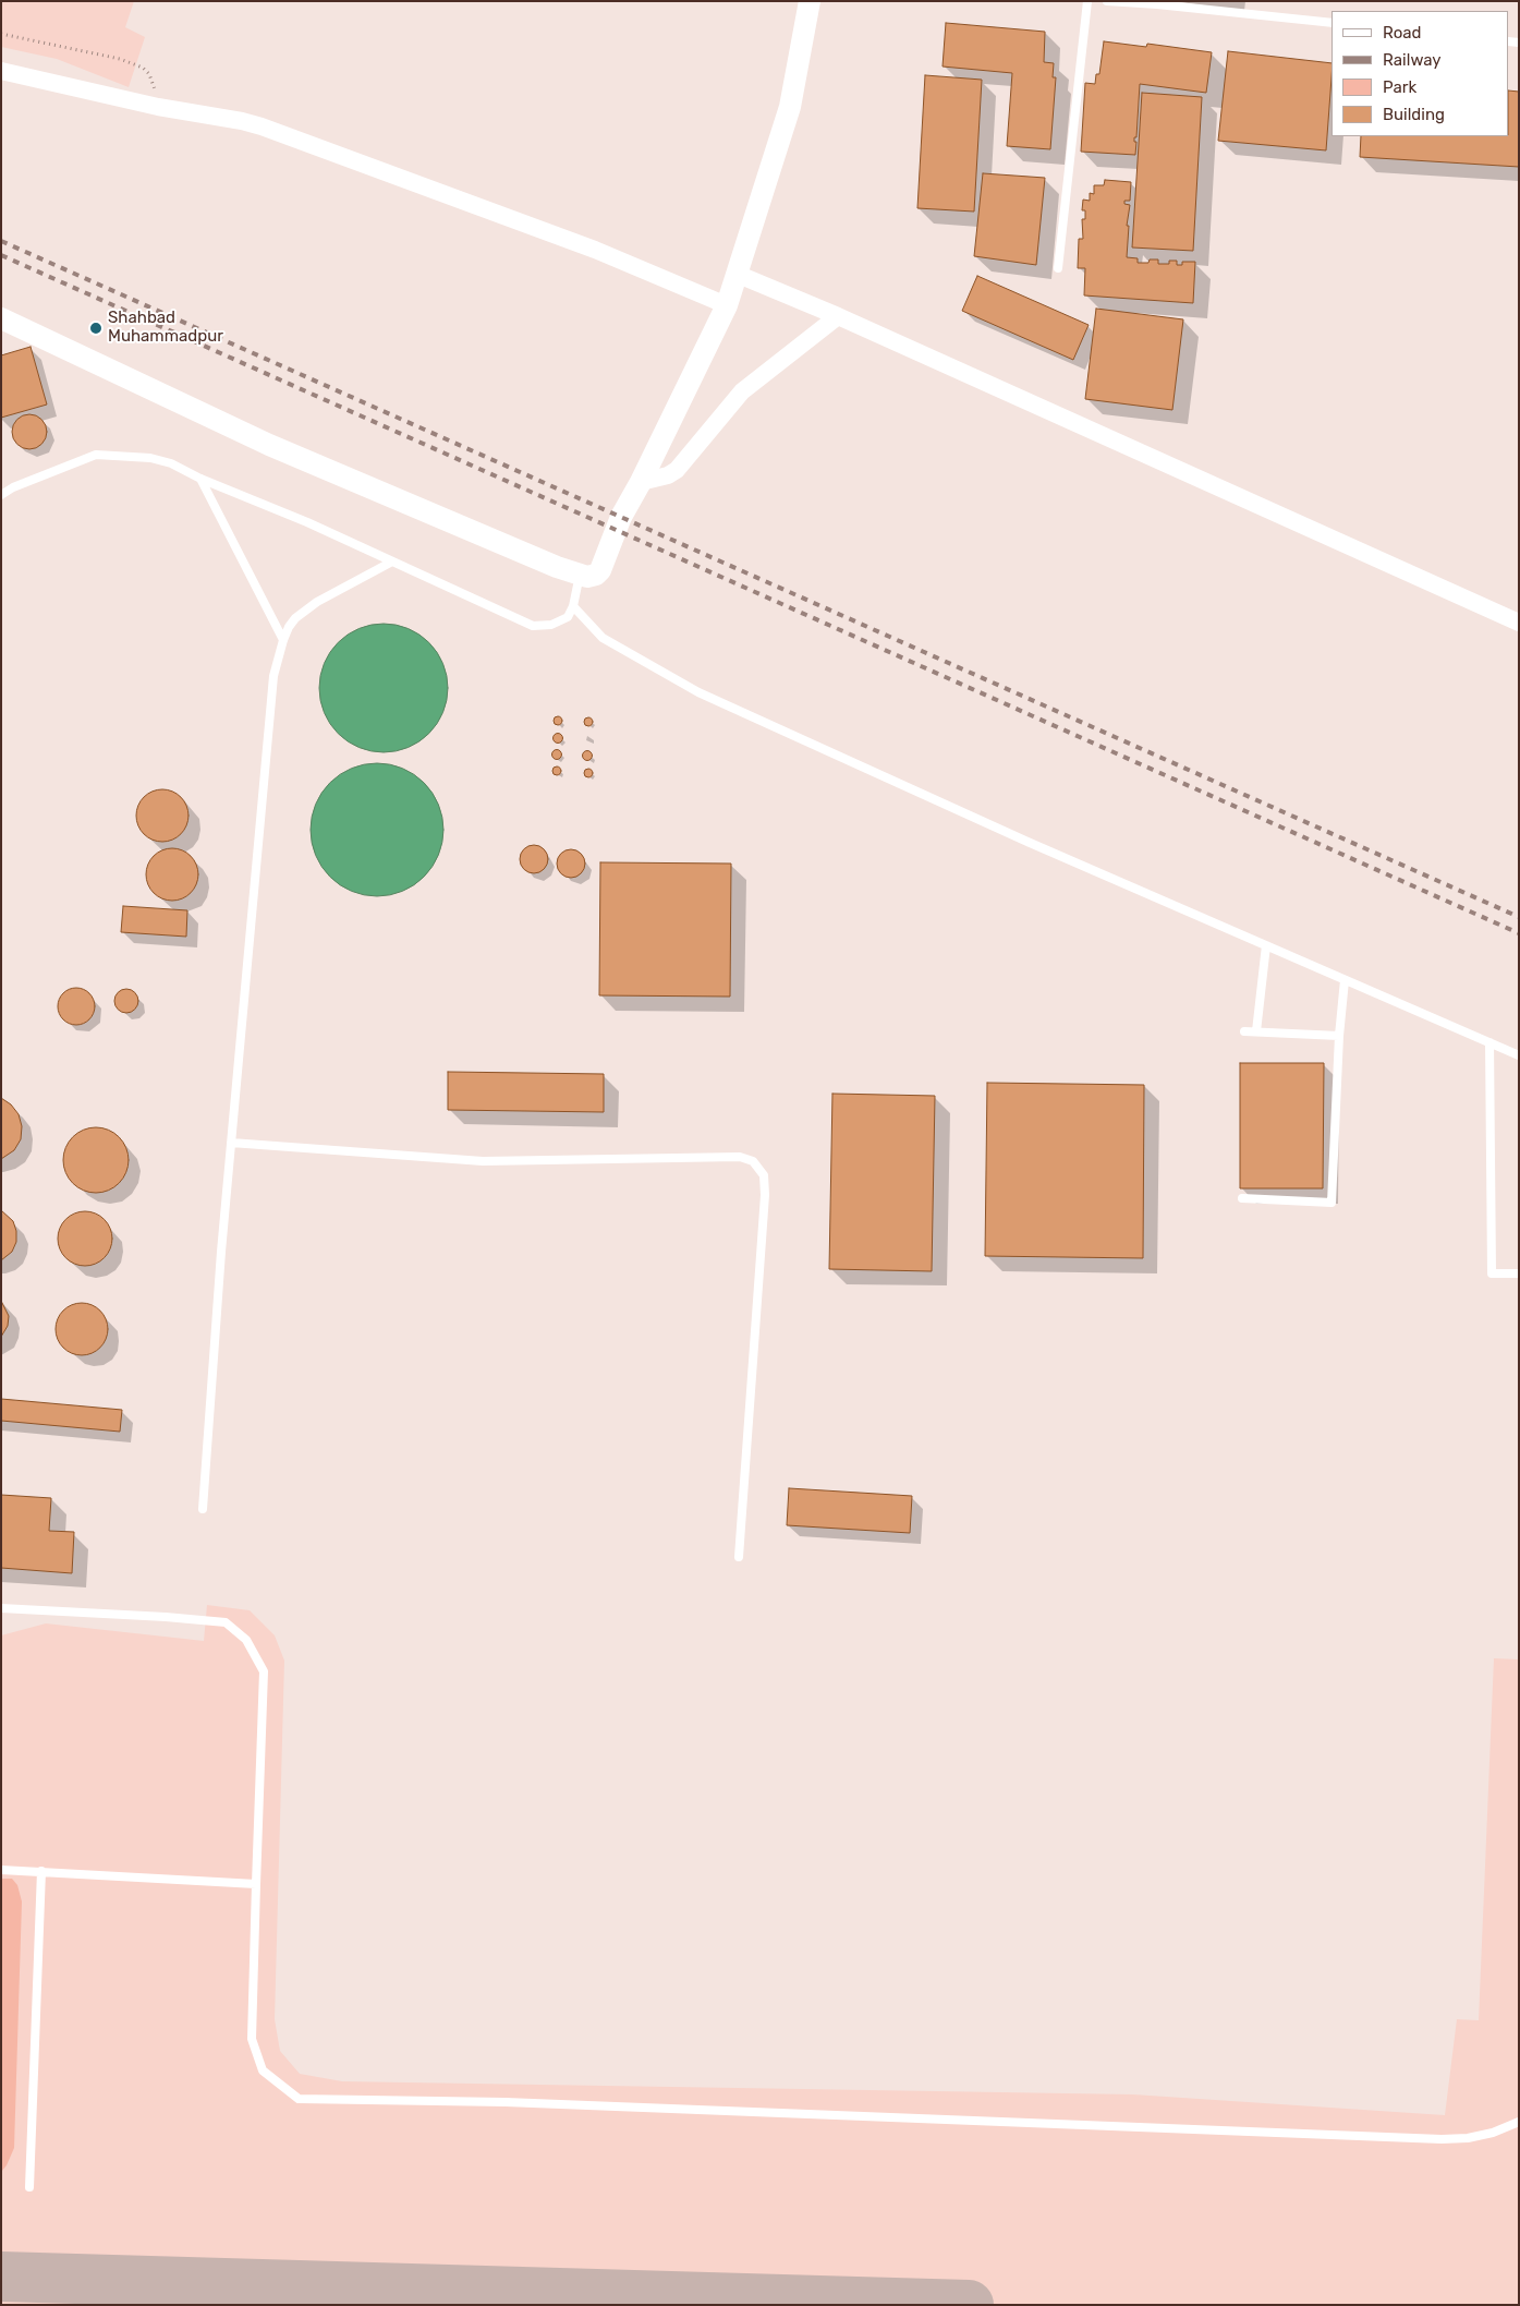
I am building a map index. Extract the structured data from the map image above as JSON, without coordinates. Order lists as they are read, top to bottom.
{
  "places": ["Shahbad Muhammadpur"],
  "legend": [
    "Road",
    "Railway",
    "Park",
    "Building"
  ]
}
